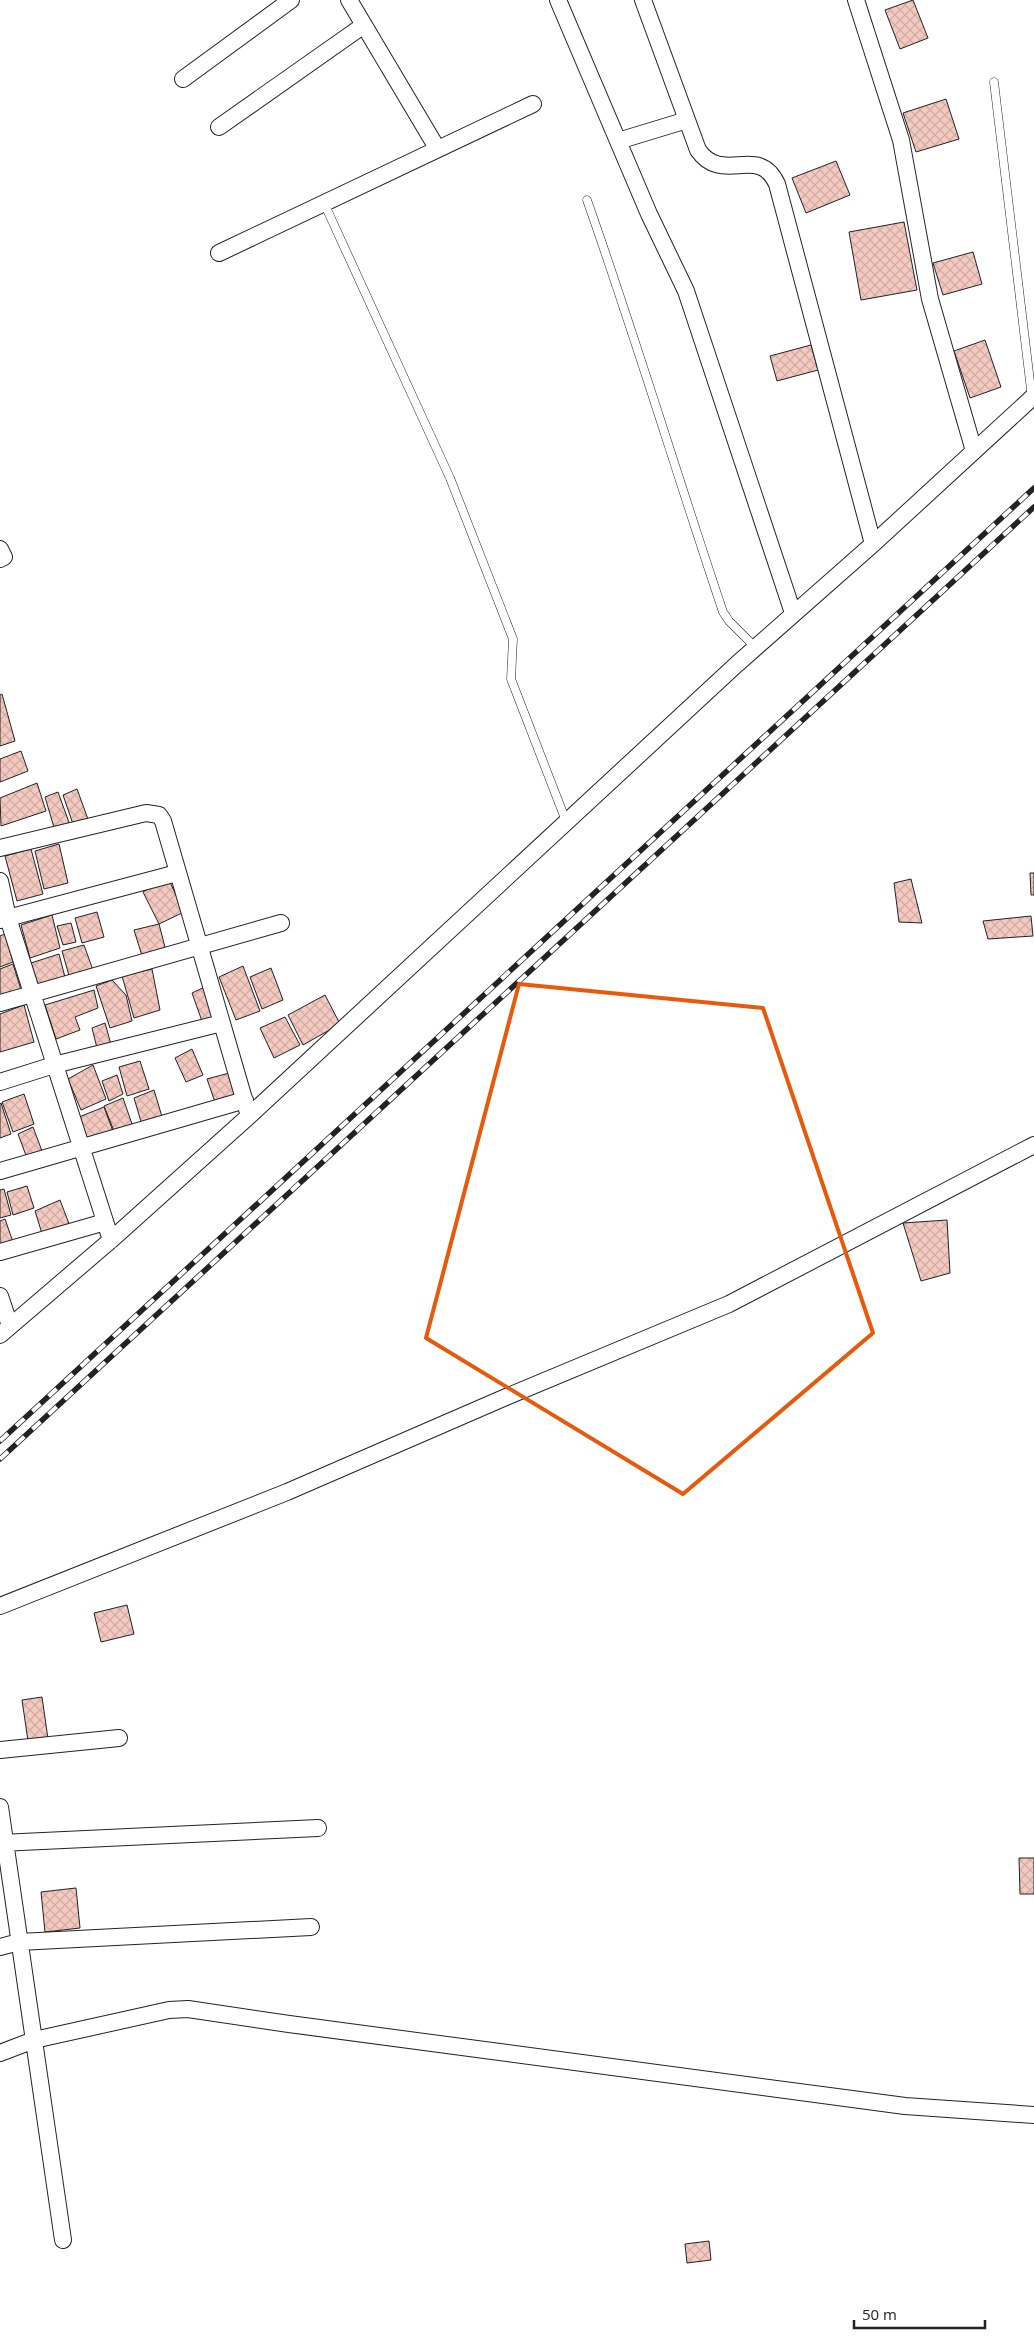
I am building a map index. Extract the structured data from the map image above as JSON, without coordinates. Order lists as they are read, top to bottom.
{
  "scale_bar": "50 m"
}
